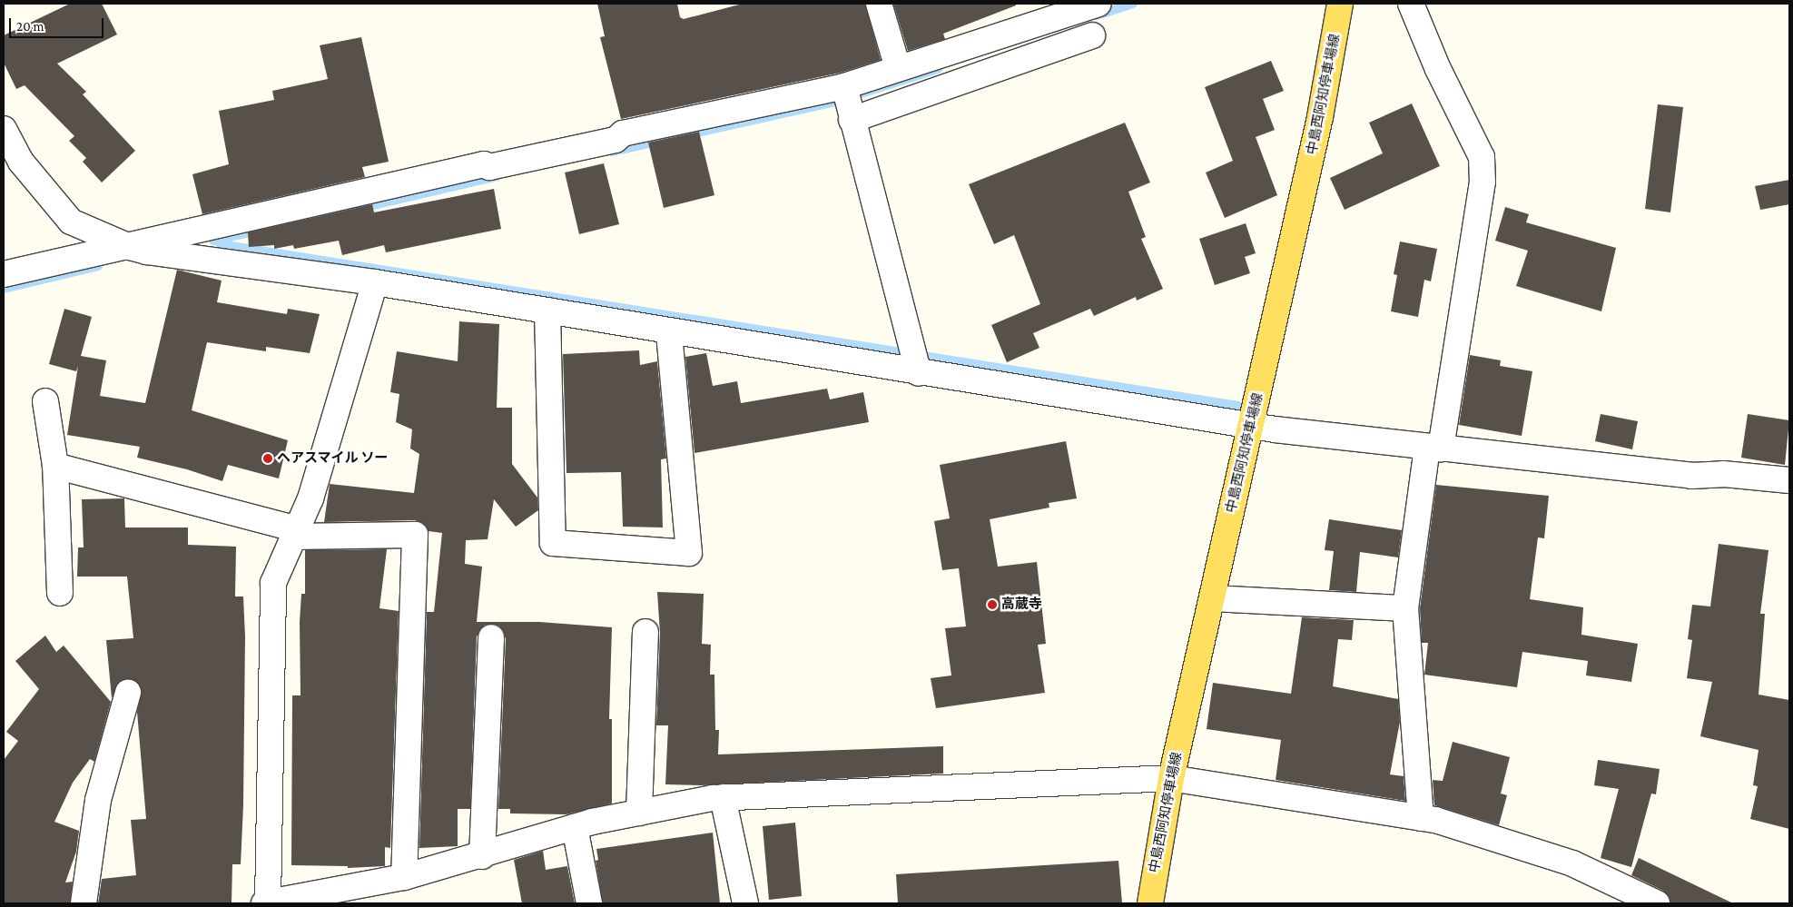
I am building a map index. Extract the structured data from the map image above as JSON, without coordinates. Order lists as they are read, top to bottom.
{
  "streets": {
    "main road": ["中島西阿知停車場線"]
  },
  "places": ["ヘアスマイル ソー", "高蔵寺"],
  "scale_bar": "20 m"
}
